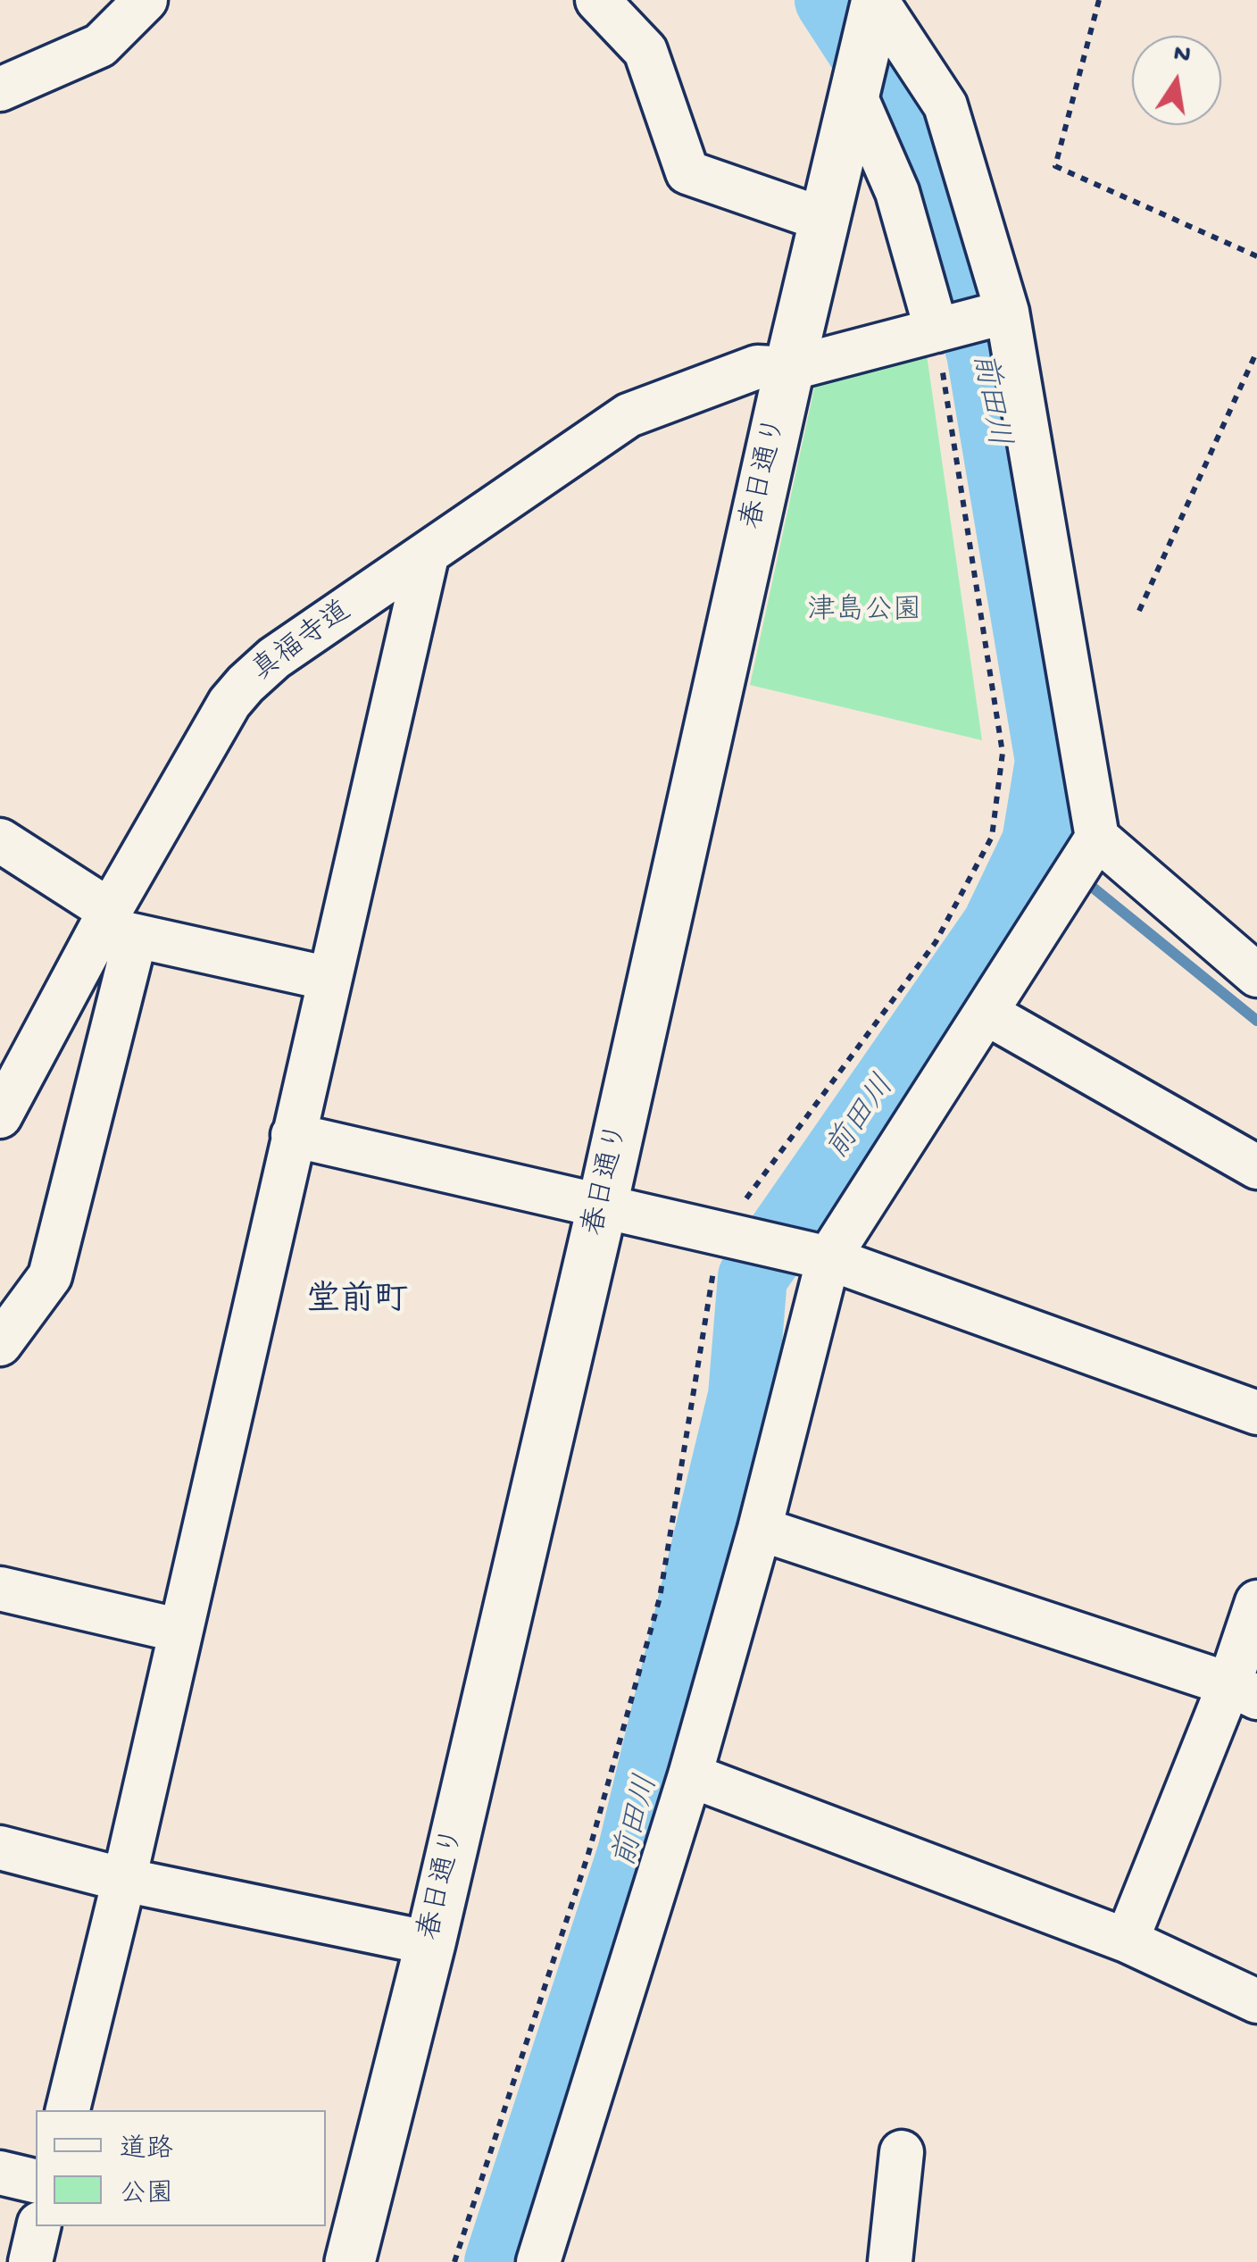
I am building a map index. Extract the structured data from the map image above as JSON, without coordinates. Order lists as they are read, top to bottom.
{
  "streets": {
    "street": ["春日通り", "真福寺道"]
  },
  "crossings": [
    ["春日通り", "真福寺道"]
  ],
  "districts": ["堂前町"],
  "water": ["前田川"],
  "parks": ["津島公園"],
  "legend": ["道路", "公園"],
  "north": "top"
}
